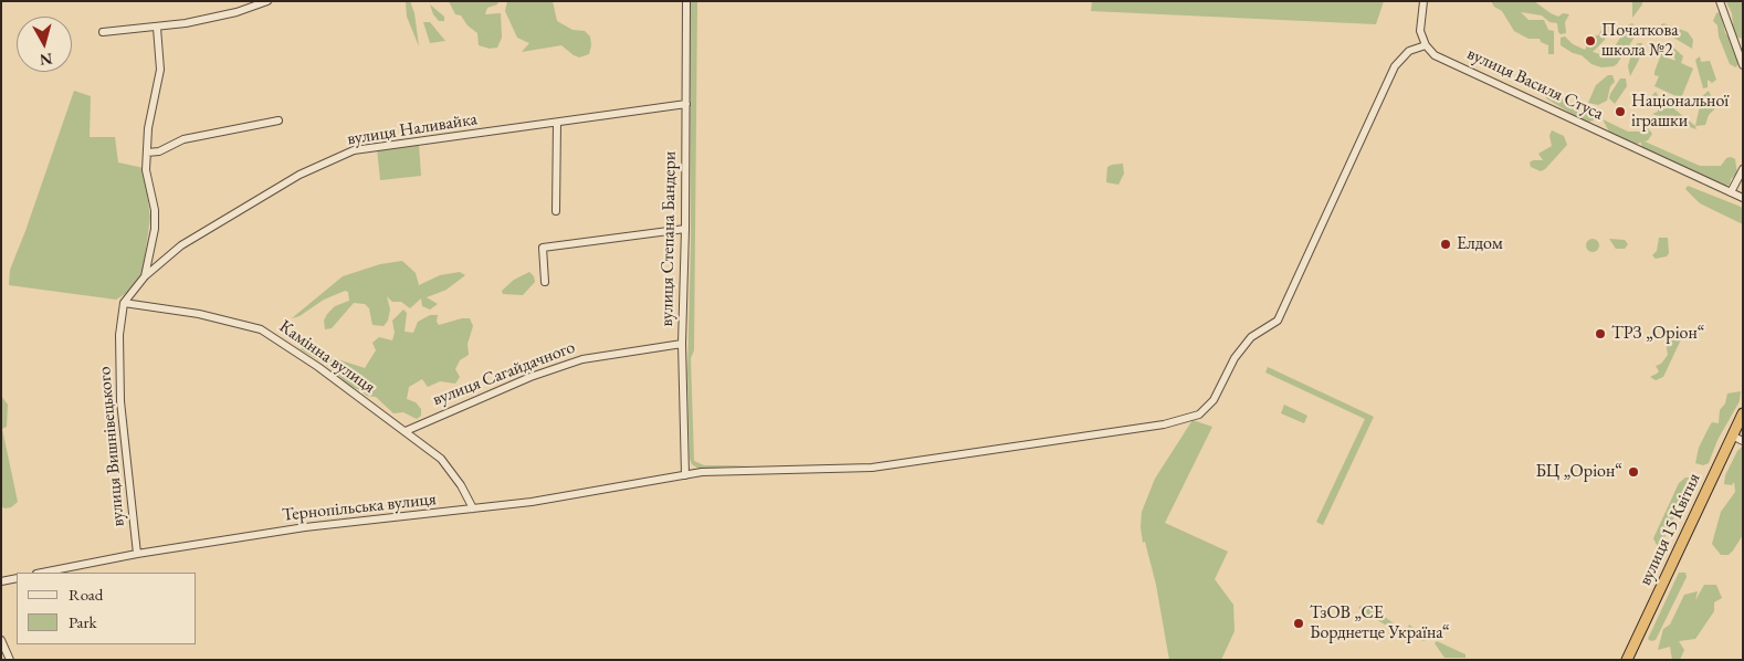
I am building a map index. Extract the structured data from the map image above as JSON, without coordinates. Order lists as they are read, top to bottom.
{
  "streets": {
    "highway": ["вулиця 15 Квітня"],
    "street": [
      "вулиця Василя Стуса",
      "вулиця Наливайка",
      "вулиця Степана Бандери",
      "Камінна вулиця",
      "вулиця Сагайдачного",
      "вулиця Вишнівецького",
      "Тернопільська вулиця"
    ]
  },
  "crossings": [
    ["вулиця Василя Стуса", "Тернопільська вулиця"],
    ["вулиця Наливайка", "вулиця Степана Бандери"],
    ["вулиця Наливайка", "Камінна вулиця"],
    ["вулиця Наливайка", "вулиця Вишнівецького"],
    ["вулиця Степана Бандери", "вулиця Сагайдачного"],
    ["вулиця Степана Бандери", "Тернопільська вулиця"],
    ["Камінна вулиця", "вулиця Сагайдачного"],
    ["Камінна вулиця", "вулиця Вишнівецького"],
    ["Камінна вулиця", "Тернопільська вулиця"],
    ["вулиця Вишнівецького", "Тернопільська вулиця"]
  ],
  "places": [
    "Початкова школа №2",
    "Національної іграшки",
    "Елдом",
    "ТРЗ „Оріон“",
    "БЦ „Оріон“",
    "ТзОВ „СЕ Борднетце Україна“"
  ],
  "legend": ["Road", "Park"],
  "north": "bottom"
}
